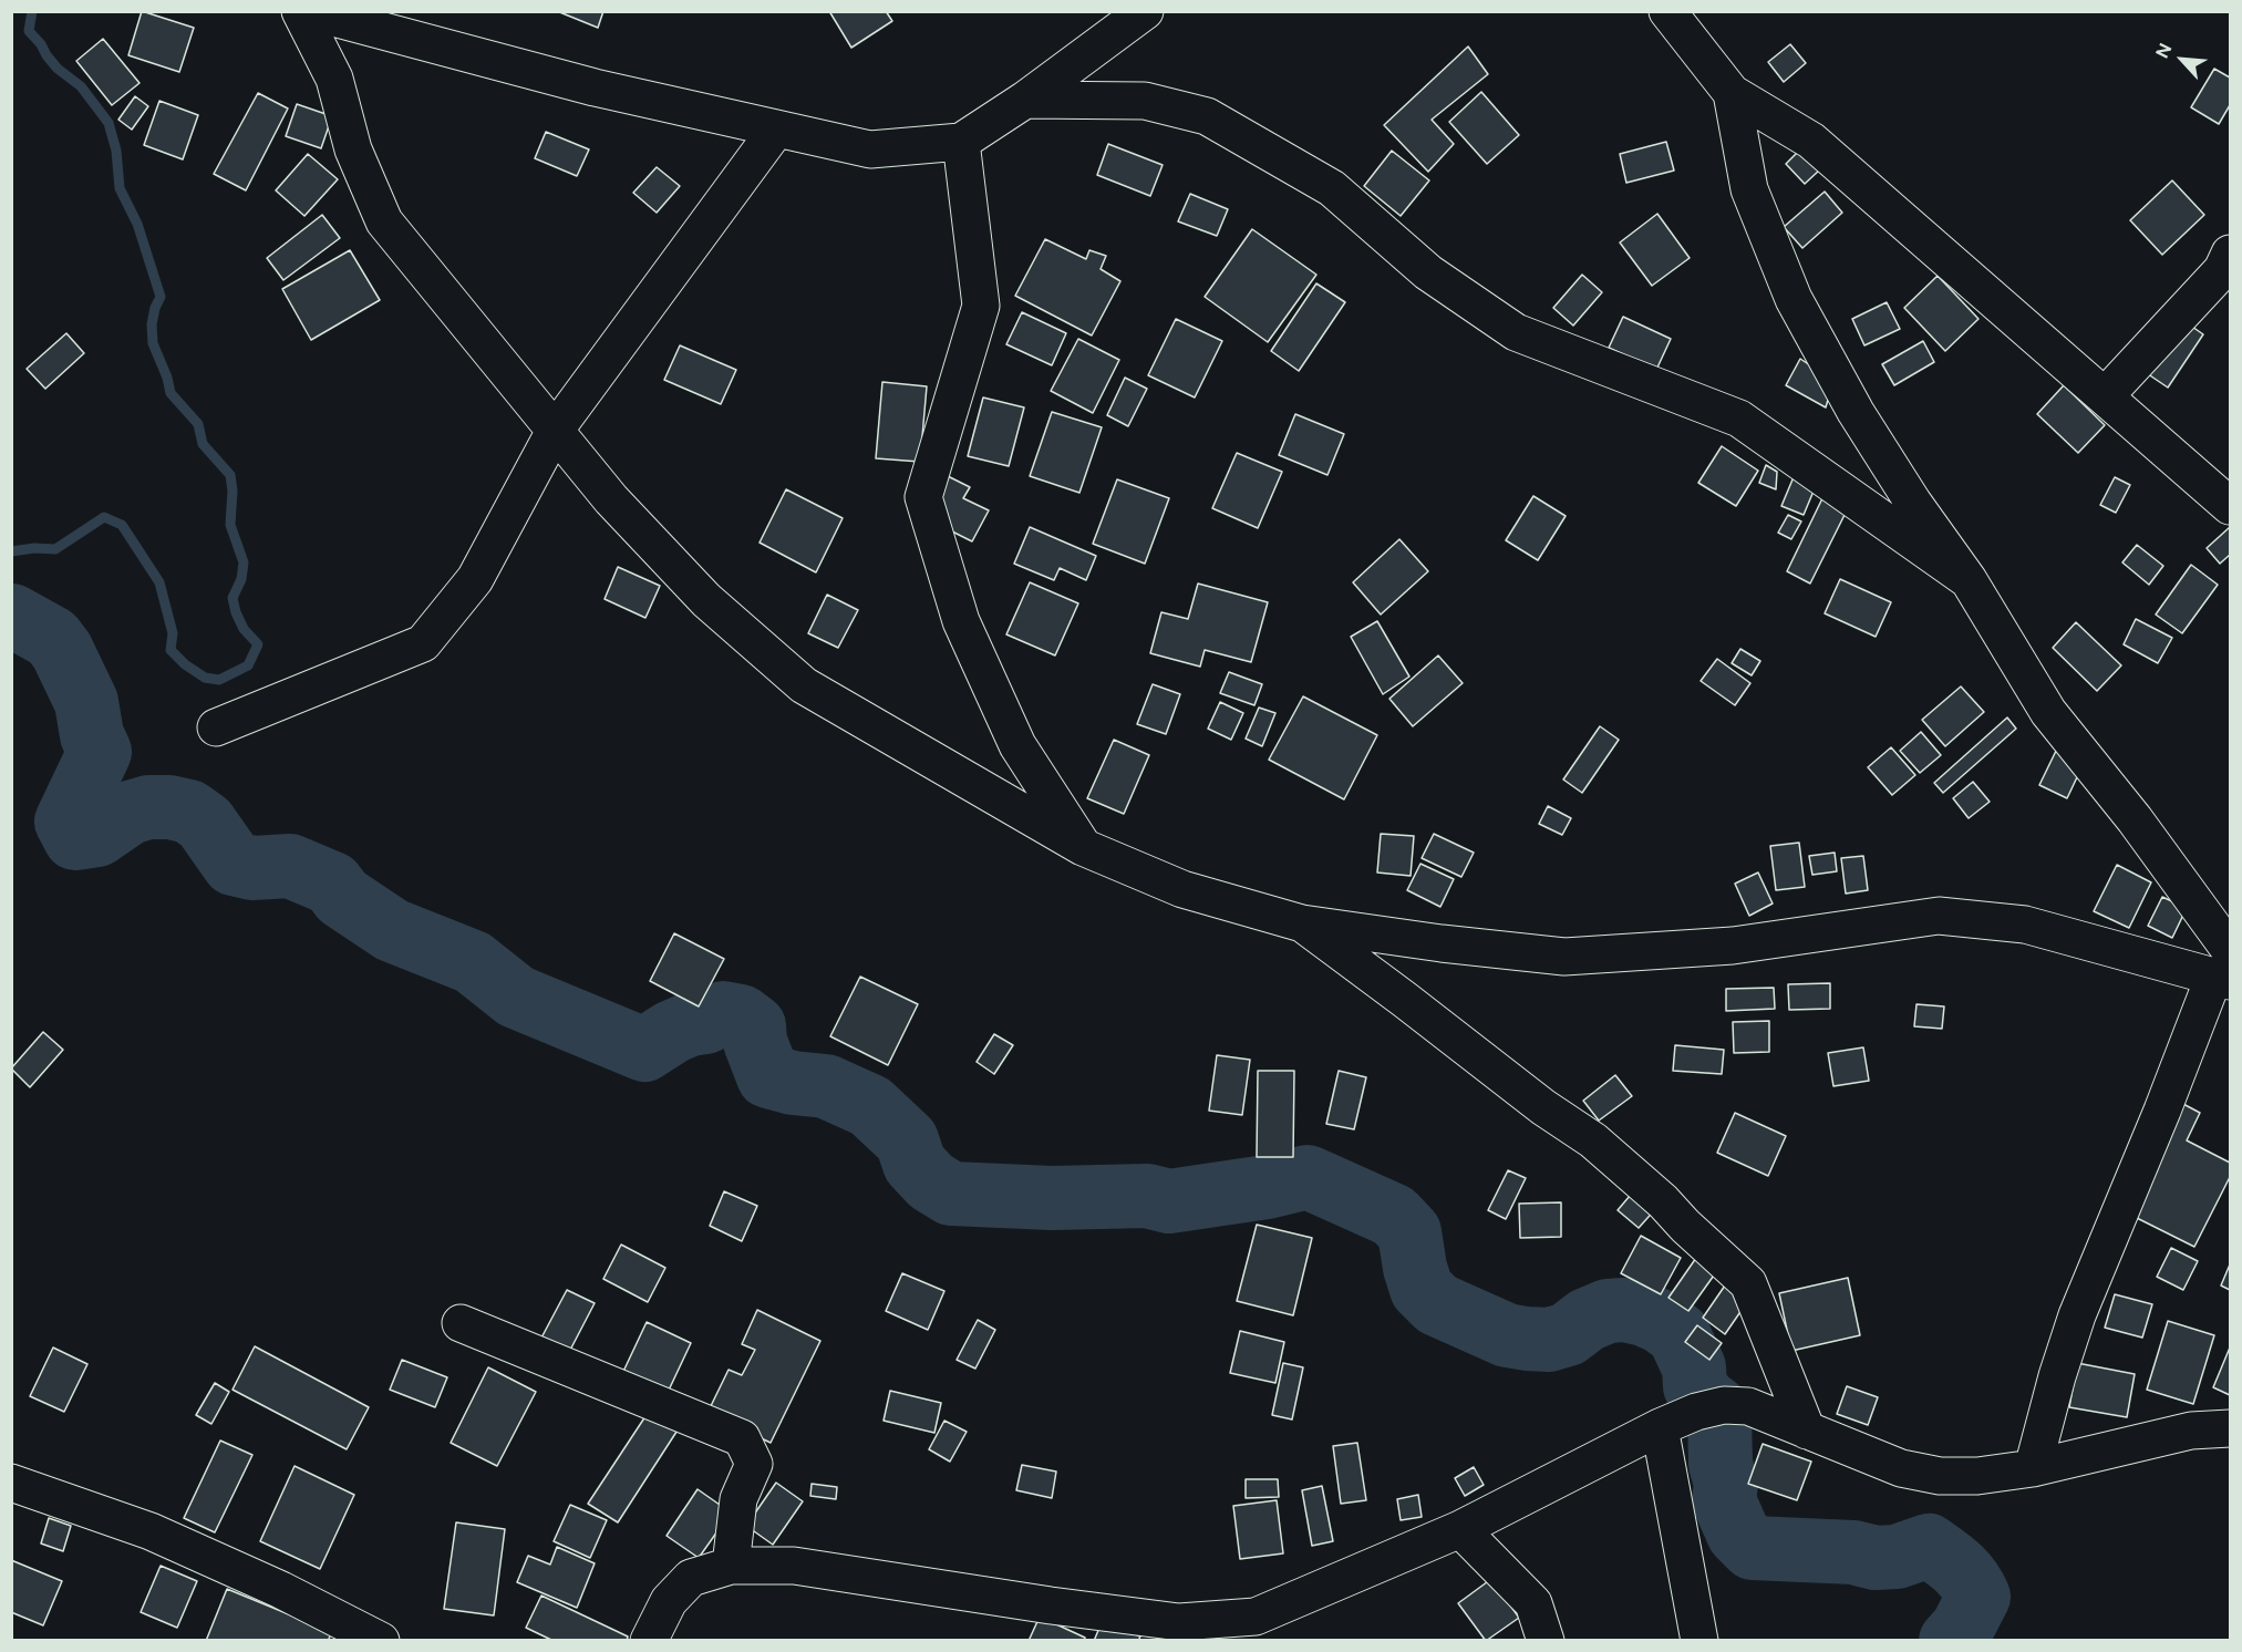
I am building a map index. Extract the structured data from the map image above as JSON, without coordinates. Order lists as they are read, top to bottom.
{
  "north": "top left"
}
